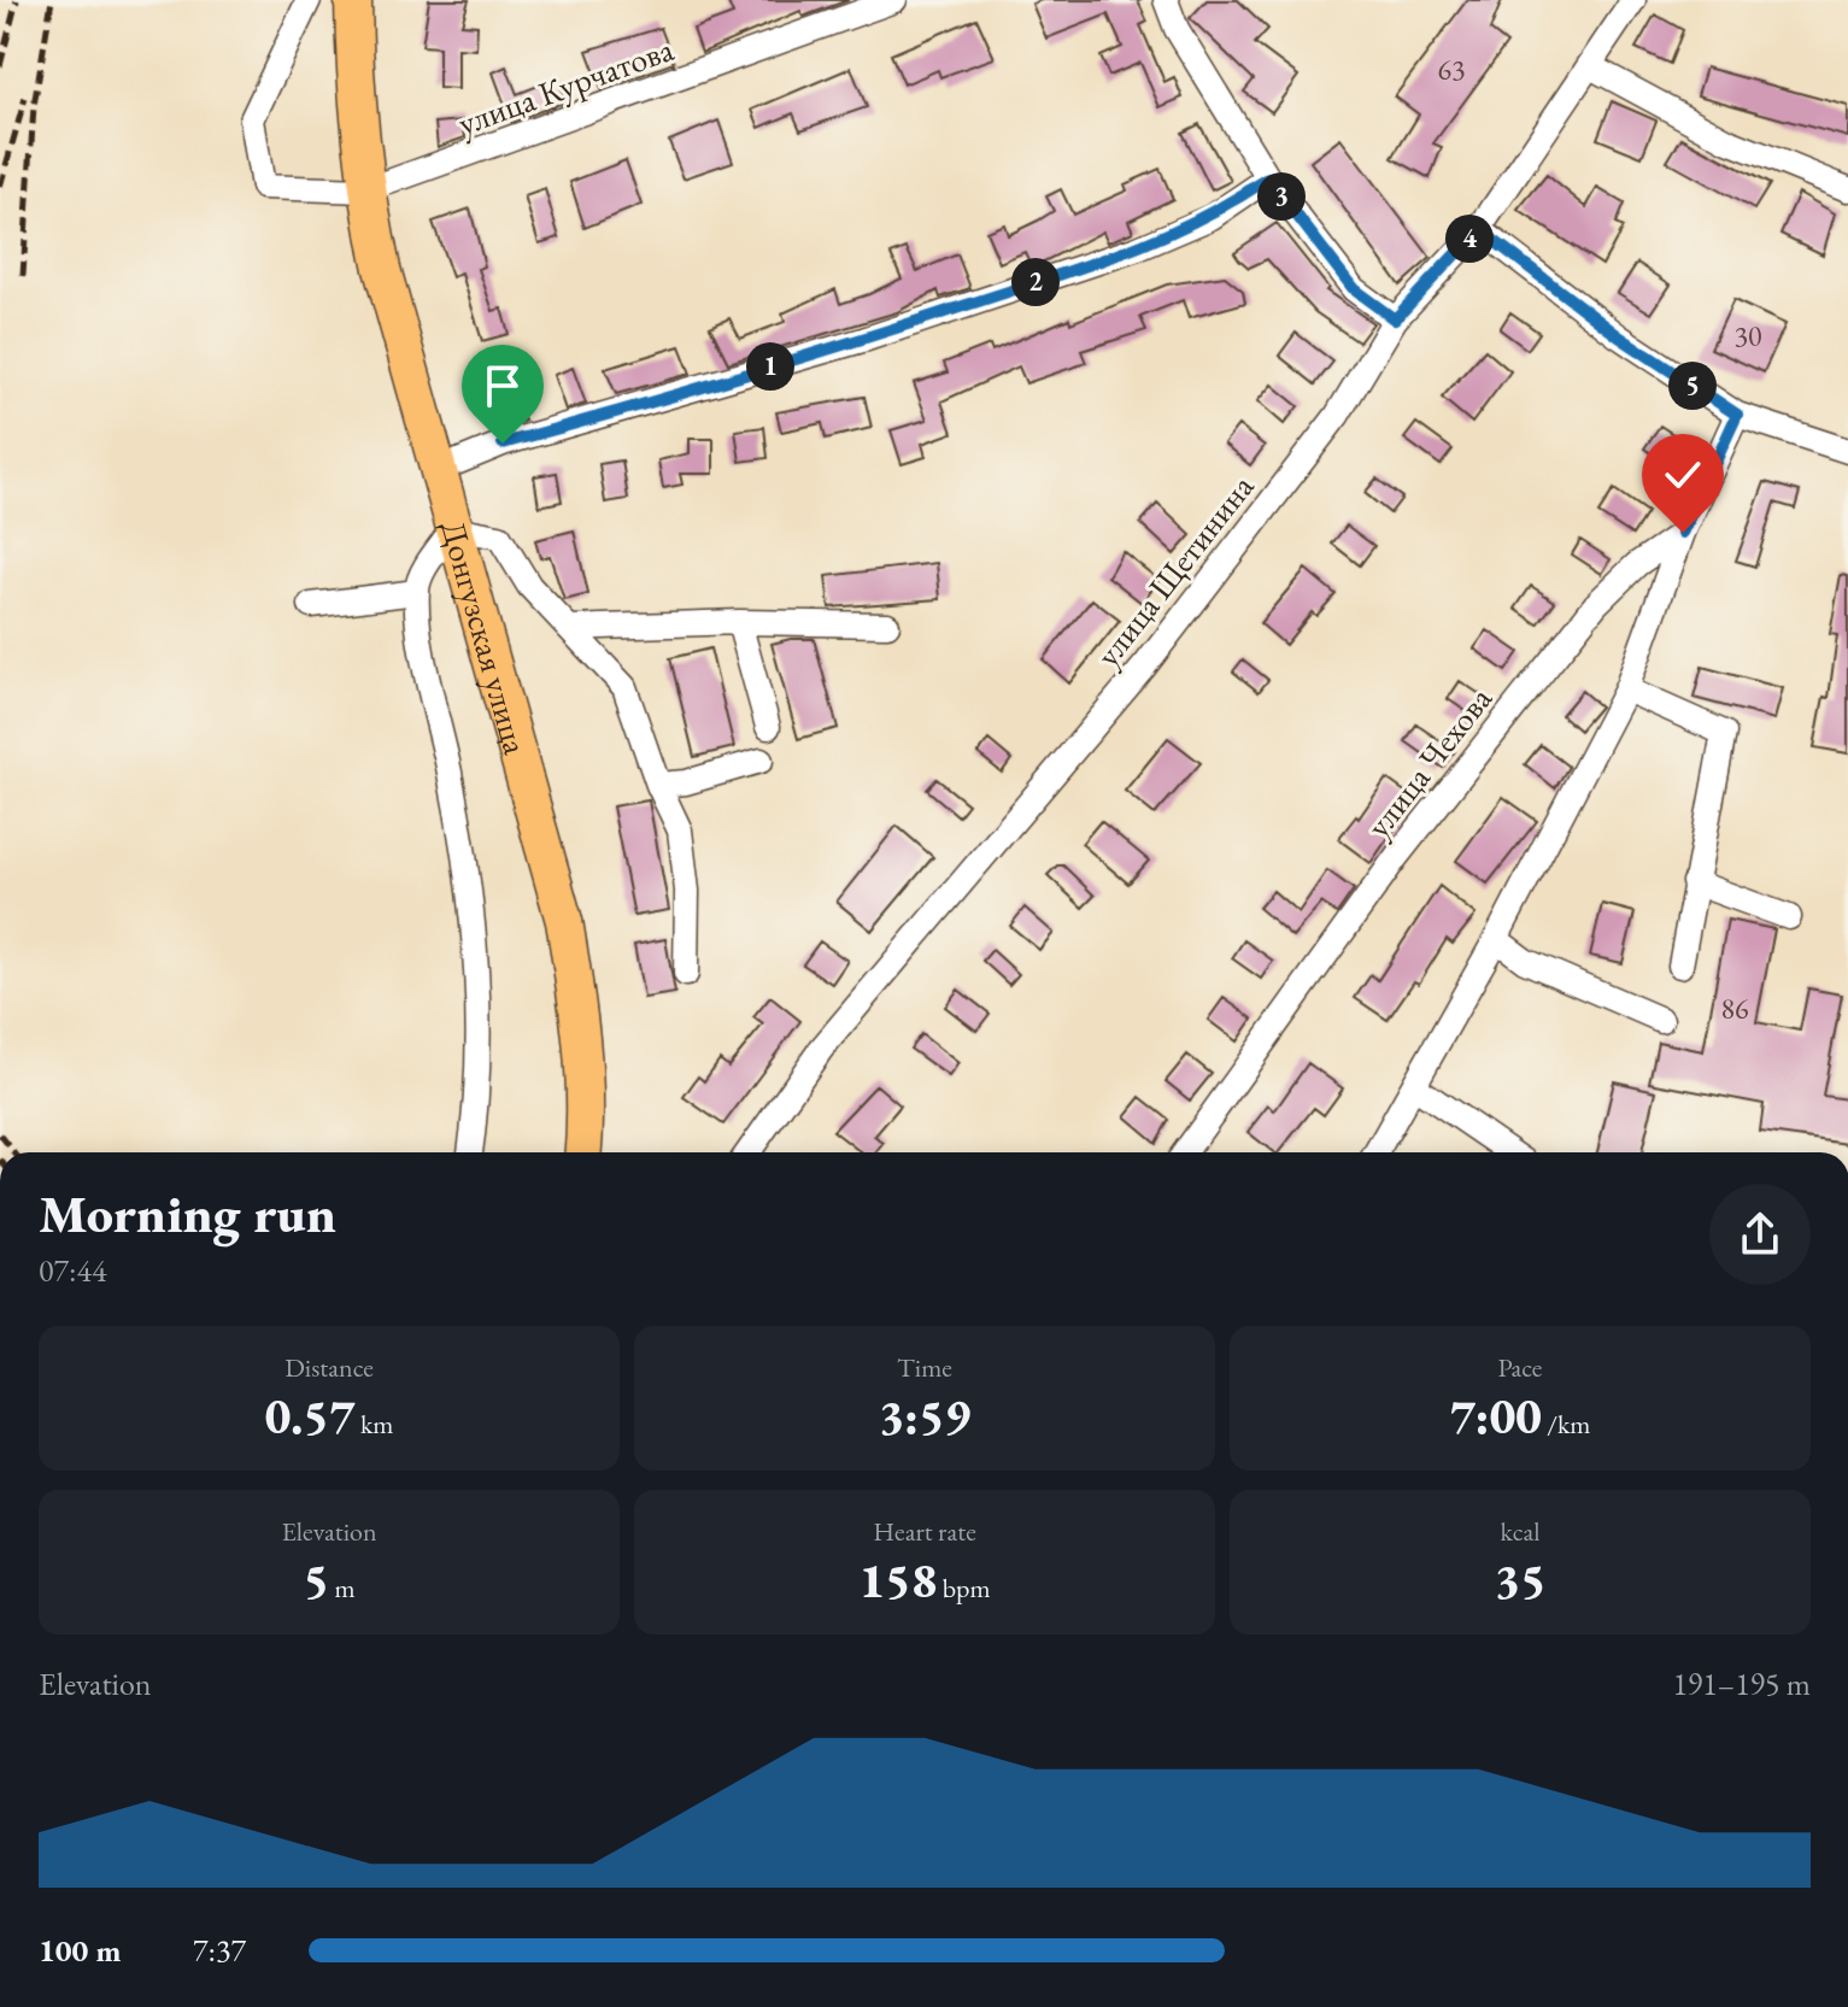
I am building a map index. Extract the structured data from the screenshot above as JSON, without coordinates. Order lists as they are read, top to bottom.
{
  "streets": {
    "highway": ["Донгузская улица"],
    "street": ["улица Курчатова", "улица Щетинина", "улица Чехова"]
  },
  "crossings": [
    ["улица Курчатова", "Донгузская улица"]
  ],
  "house_numbers": ["63", "30", "86"],
  "page": {
    "pins": [
      "3",
      "4",
      "2",
      "1",
      "5"
    ],
    "heading": ["Morning run", "07:44"],
    "stats": [
      ["Distance", "0.57 km"],
      ["Time", "3:59"],
      ["Pace", "7:00 /km"],
      ["Elevation", "5 m"],
      ["Heart rate", "158 bpm"],
      ["kcal", "35"]
    ],
    "chart": ["Elevation", "191–195 m"],
    "list": [
      {
        "name": "100 m",
        "note": "7:37"
      }
    ]
  }
}
